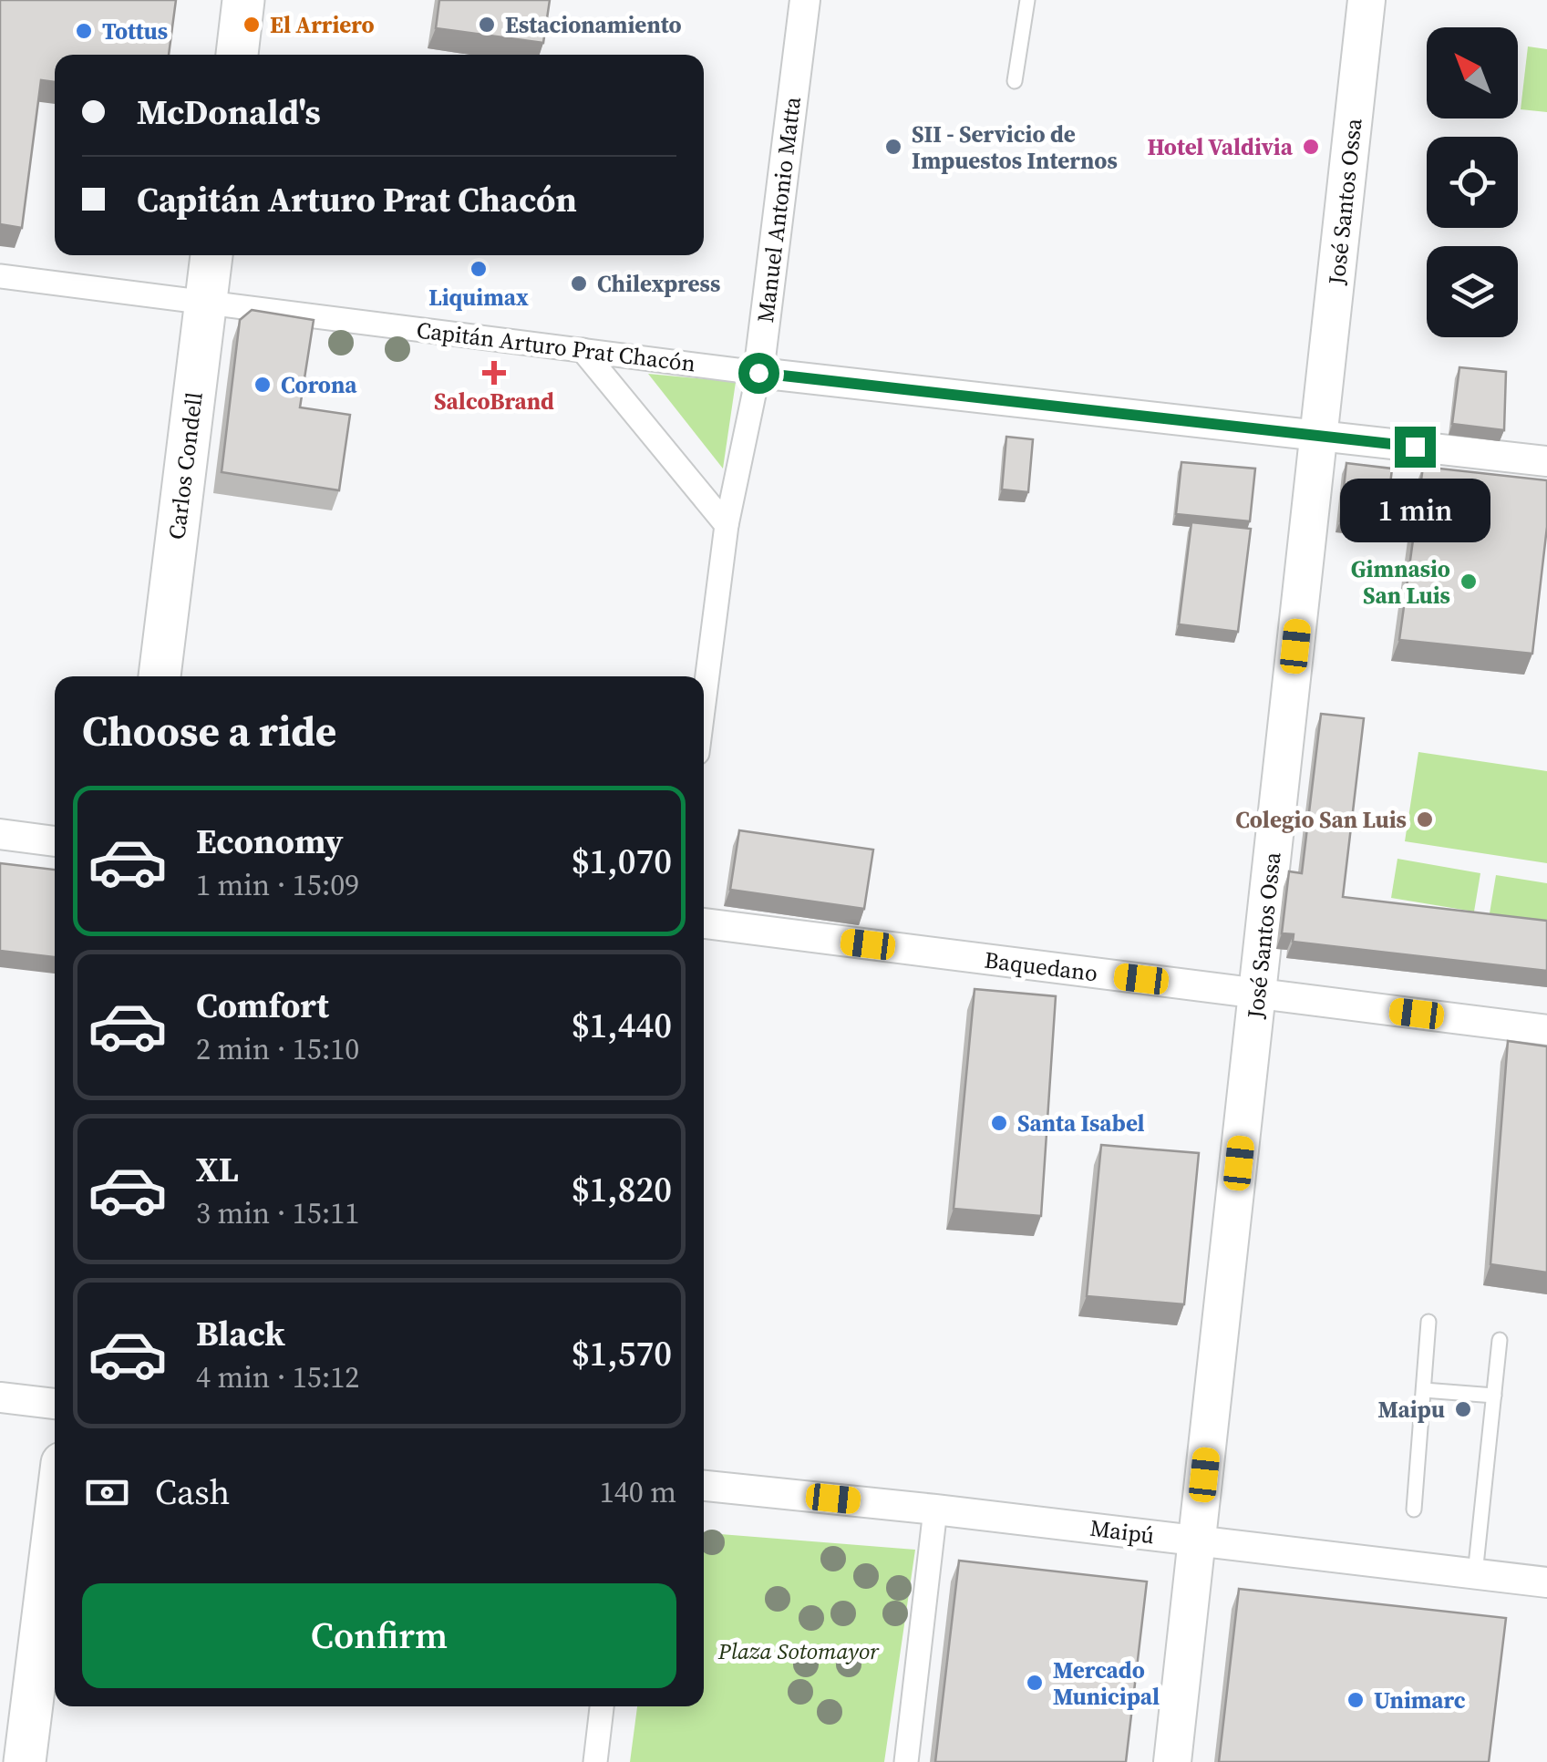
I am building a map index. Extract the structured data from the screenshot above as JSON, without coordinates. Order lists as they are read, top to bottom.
{
  "streets": {
    "main road": ["Carlos Condell"],
    "street": [
      "José Santos Ossa",
      "Manuel Antonio Matta",
      "Capitán Arturo Prat Chacón",
      "Baquedano",
      "Maipú"
    ]
  },
  "crossings": [
    ["José Santos Ossa", "Capitán Arturo Prat Chacón"],
    ["José Santos Ossa", "Baquedano"],
    ["José Santos Ossa", "Maipú"],
    ["Manuel Antonio Matta", "Capitán Arturo Prat Chacón"],
    ["Capitán Arturo Prat Chacón", "Carlos Condell"]
  ],
  "parks": ["Plaza Sotomayor"],
  "places": {
    "other": [
      "El Arriero",
      "Estacionamiento",
      "Tottus",
      "SII - Servicio de Impuestos Internos",
      "Hotel Valdivia",
      "Liquimax",
      "Chilexpress",
      "Corona",
      "Gimnasio San Luis",
      "Colegio San Luis",
      "Santa Isabel",
      "Maipu",
      "Mercado Municipal",
      "Unimarc"
    ],
    "health": ["SalcoBrand"]
  },
  "north": "top left",
  "page": {
    "banner": ["McDonald's", "Capitán Arturo Prat Chacón"],
    "bubble": "1 min",
    "heading": "Choose a ride",
    "list": [
      {
        "name": "Economy",
        "note": "1 min · 15:09",
        "value": "$1,070"
      },
      {
        "name": "Comfort",
        "note": "2 min · 15:10",
        "value": "$1,440"
      },
      {
        "name": "XL",
        "note": "3 min · 15:11",
        "value": "$1,820"
      },
      {
        "name": "Black",
        "note": "4 min · 15:12",
        "value": "$1,570"
      }
    ],
    "pay": ["Cash", "140 m"],
    "buttons": "Confirm"
  }
}
